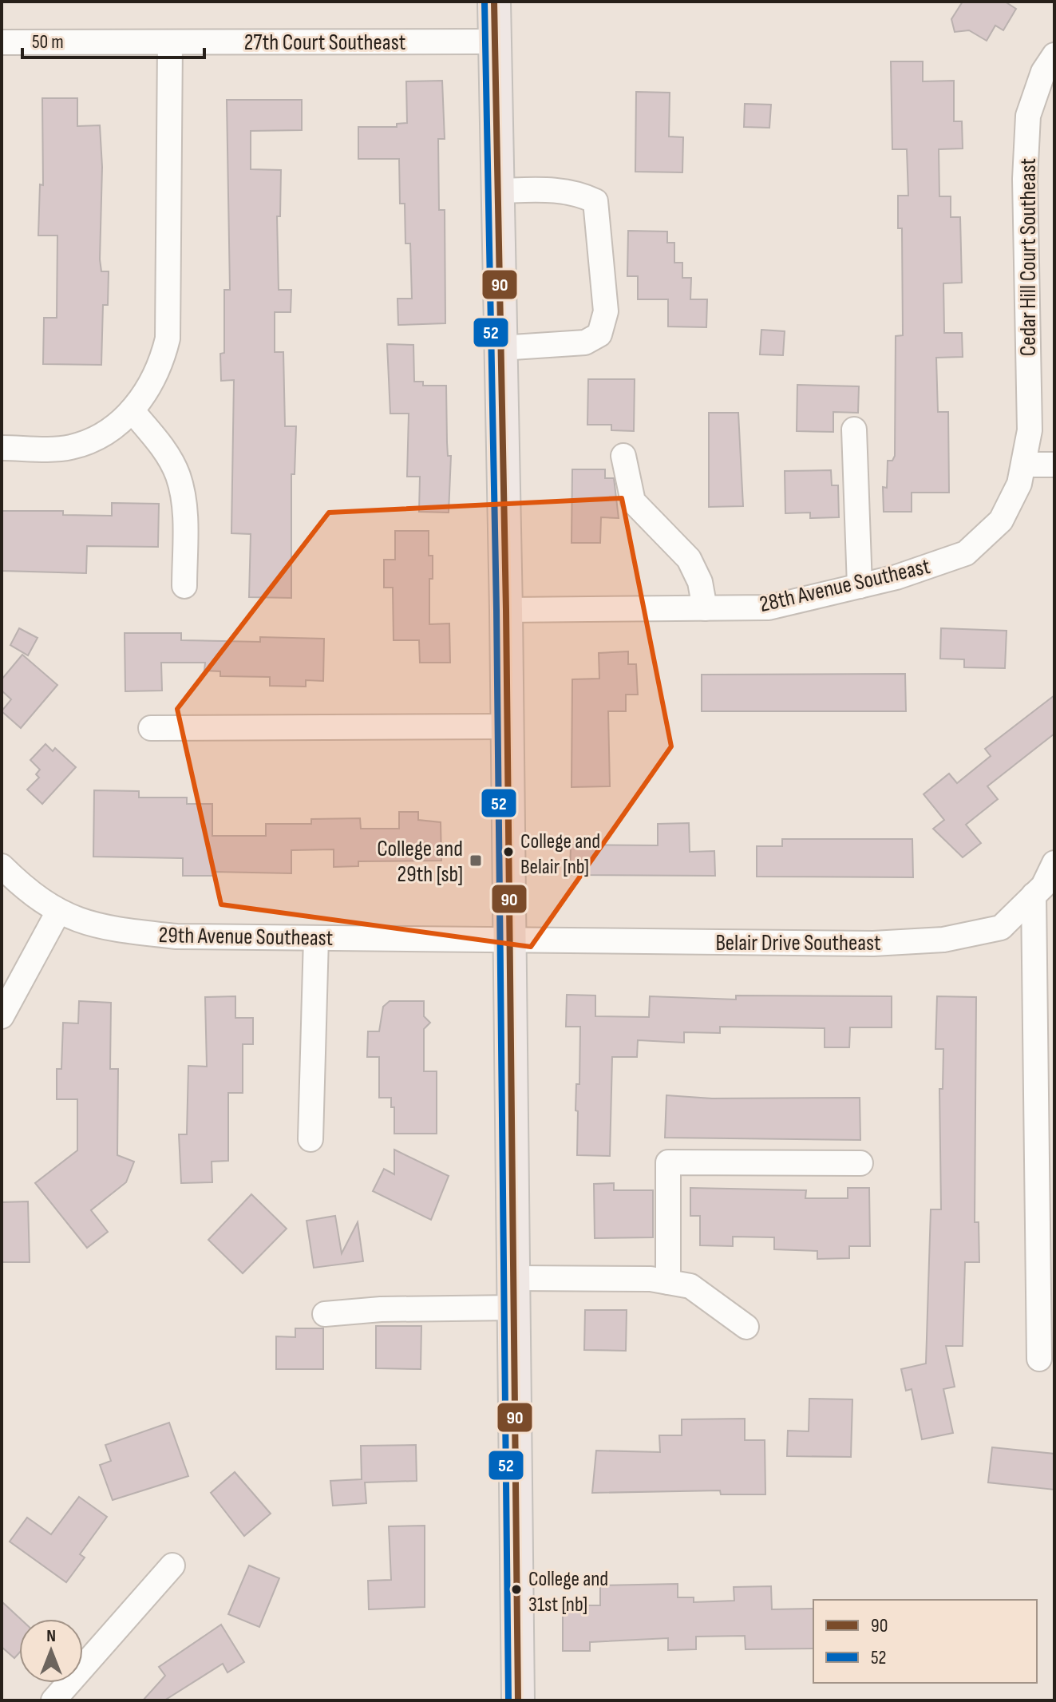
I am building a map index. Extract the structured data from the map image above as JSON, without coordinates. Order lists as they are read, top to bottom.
{
  "streets": {
    "street": [
      "27th Court Southeast",
      "Cedar Hill Court Southeast",
      "28th Avenue Southeast",
      "29th Avenue Southeast",
      "Belair Drive Southeast"
    ]
  },
  "crossings": [
    ["Cedar Hill Court Southeast", "28th Avenue Southeast"],
    ["29th Avenue Southeast", "Belair Drive Southeast"]
  ],
  "places": {
    "other": ["College and Belair [nb]", "College and 31st [nb]"],
    "transit": ["College and 29th [sb]"]
  },
  "lines": ["transit line 90", "transit line 52"],
  "legend": ["90", "52"],
  "scale_bar": "50 m",
  "north": "top"
}
